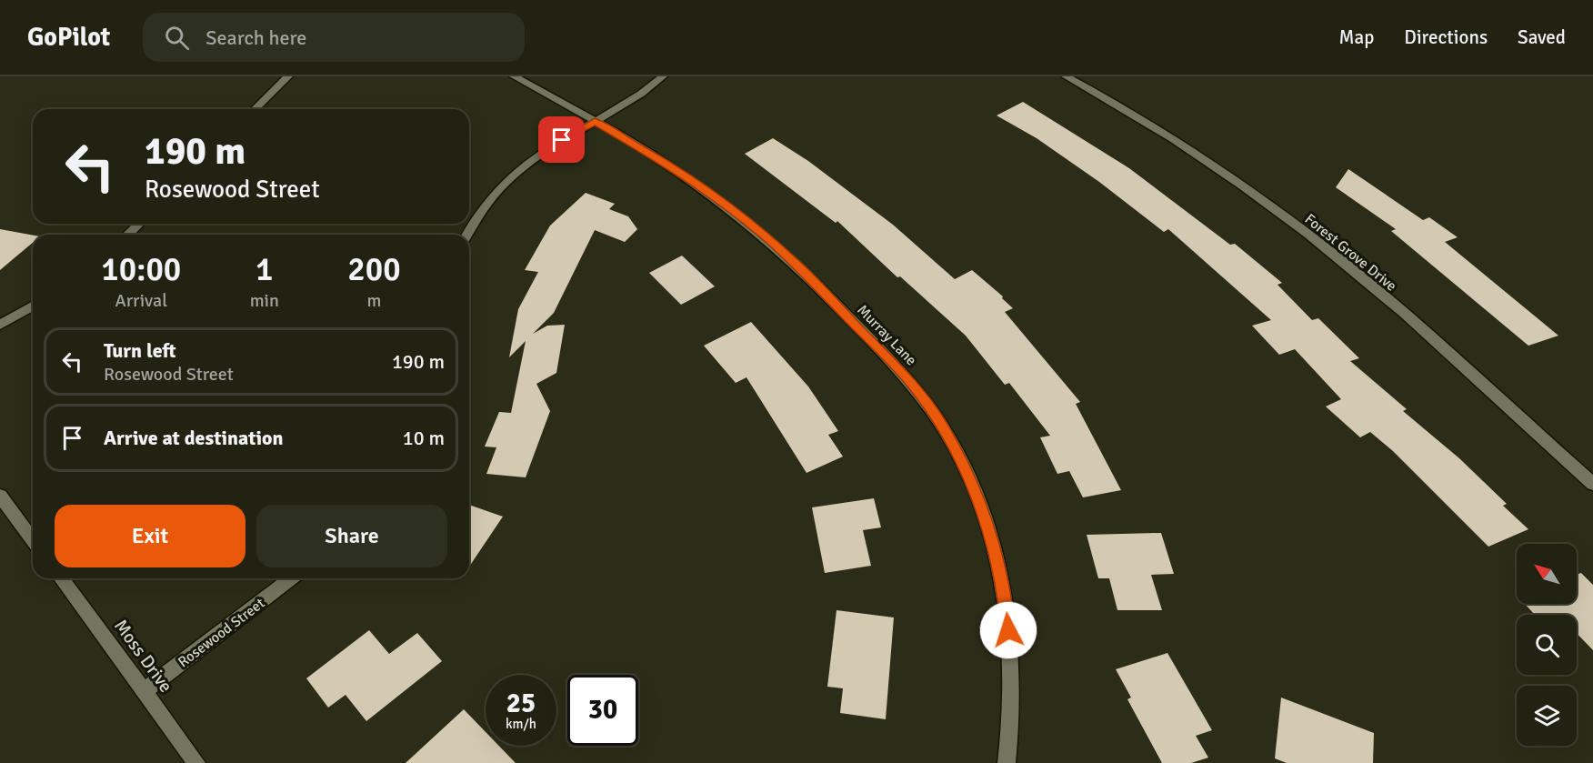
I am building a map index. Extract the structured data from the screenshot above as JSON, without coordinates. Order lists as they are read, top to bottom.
{
  "streets": {
    "street": [
      "Forest Grove Drive",
      "Murray Lane",
      "Rosewood Street",
      "Moss Drive"
    ]
  },
  "crossings": [
    ["Rosewood Street", "Moss Drive"]
  ],
  "north": "top left",
  "page": {
    "header": "GoPilot",
    "search": "Search here",
    "nav": ["Map", "Directions", "Saved"],
    "turn": ["190 m", "Rosewood Street"],
    "eta": [
      "10:00",
      "Arrival",
      "1",
      "min",
      "200",
      "m"
    ],
    "list": [
      {
        "name": "Turn left",
        "note": "Rosewood Street",
        "value": "190 m"
      },
      {
        "name": "Arrive at destination",
        "value": "10 m"
      }
    ],
    "buttons": ["Exit", "Share"],
    "speed": "25 km/h",
    "limit": "30"
  }
}
